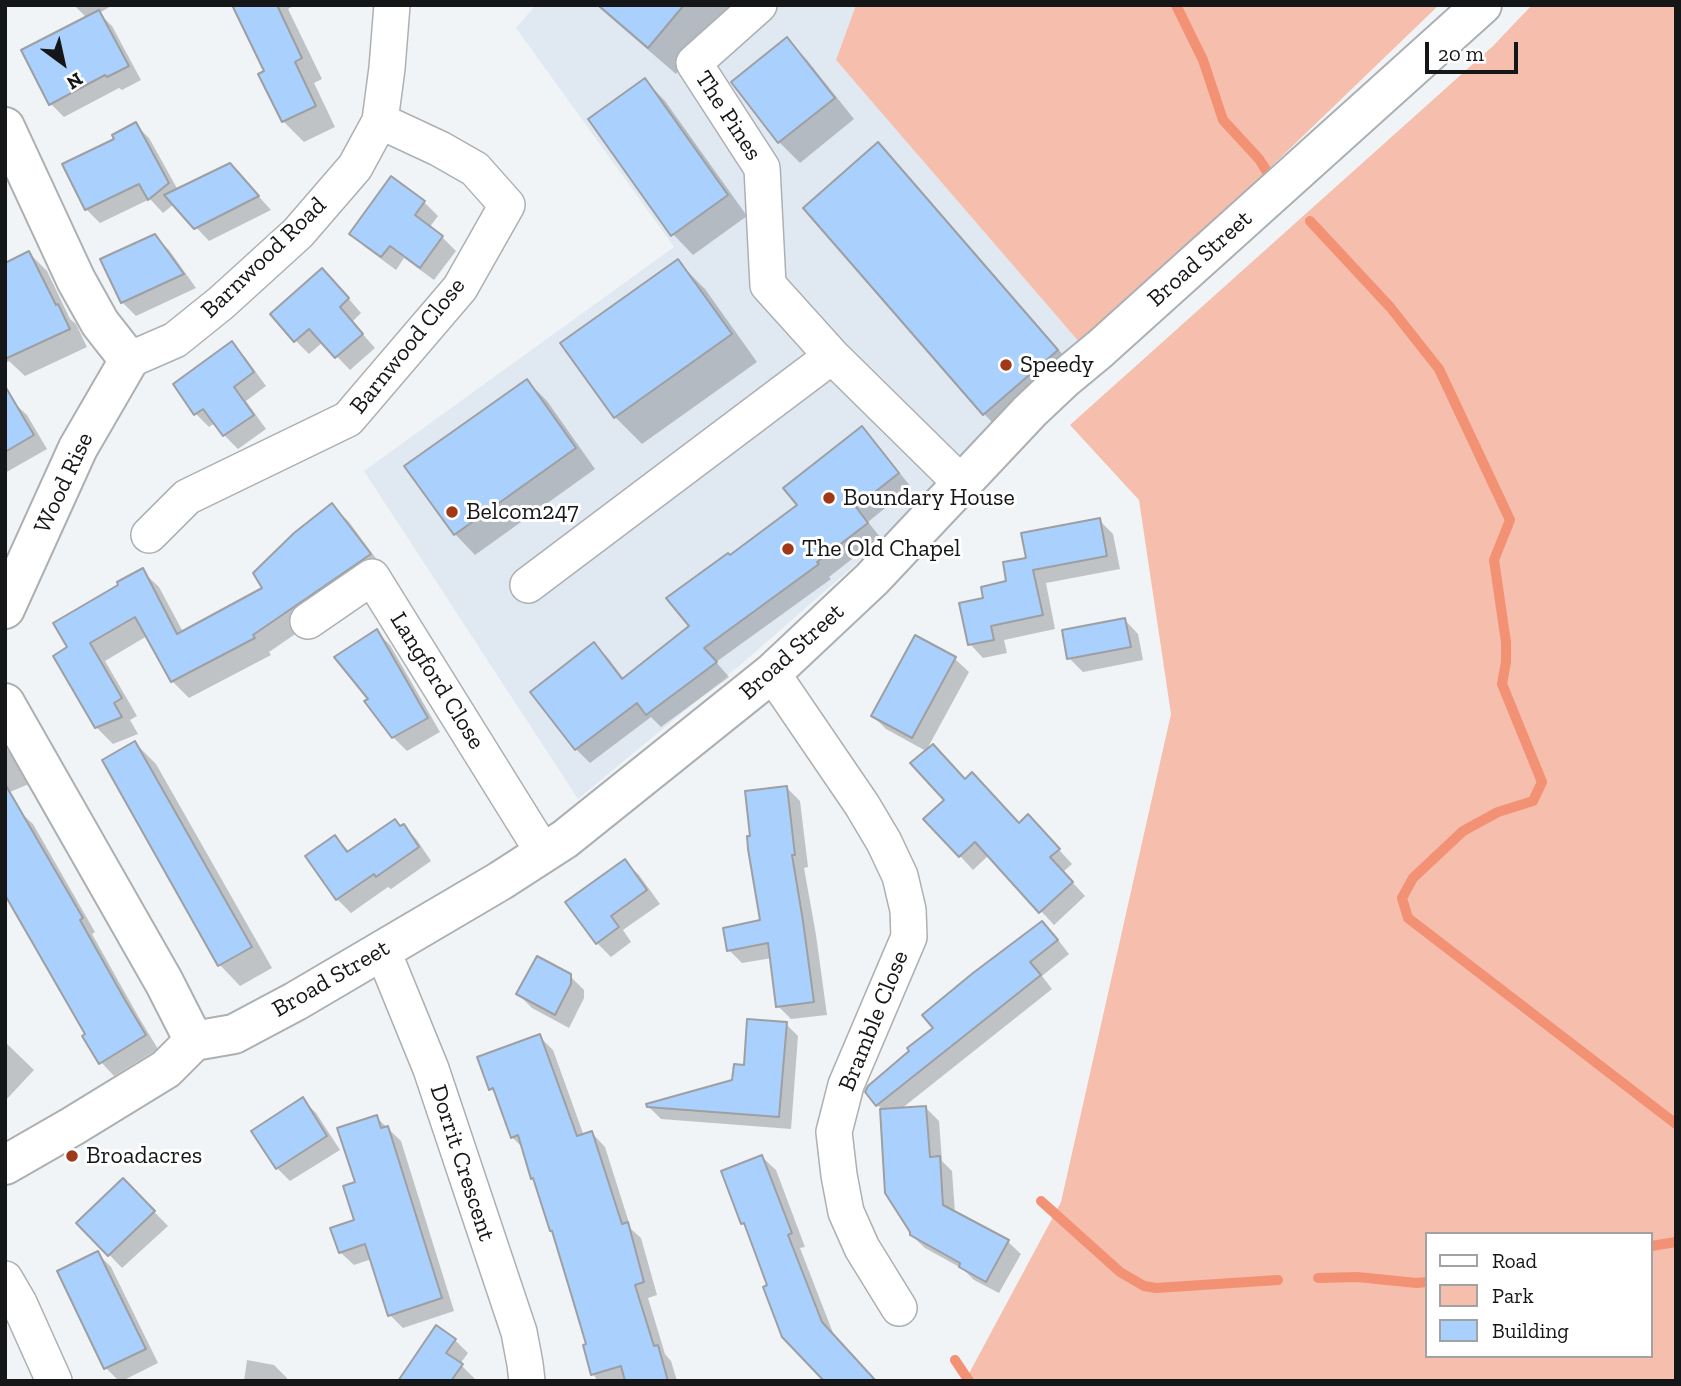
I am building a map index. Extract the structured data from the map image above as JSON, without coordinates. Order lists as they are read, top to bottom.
{
  "streets": {
    "street": [
      "The Pines",
      "Barnwood Road",
      "Broad Street",
      "Barnwood Close",
      "Wood Rise",
      "Langford Close",
      "Bramble Close",
      "Dorrit Crescent"
    ]
  },
  "crossings": [
    ["The Pines", "Broad Street"],
    ["Barnwood Road", "Barnwood Close"],
    ["Barnwood Road", "Wood Rise"],
    ["Broad Street", "Langford Close"],
    ["Broad Street", "Bramble Close"],
    ["Broad Street", "Dorrit Crescent"]
  ],
  "places": [
    "Speedy",
    "Boundary House",
    "Belcom247",
    "The Old Chapel",
    "Broadacres"
  ],
  "legend": ["Road", "Park", "Building"],
  "scale_bar": "20 m",
  "north": "bottom right"
}
